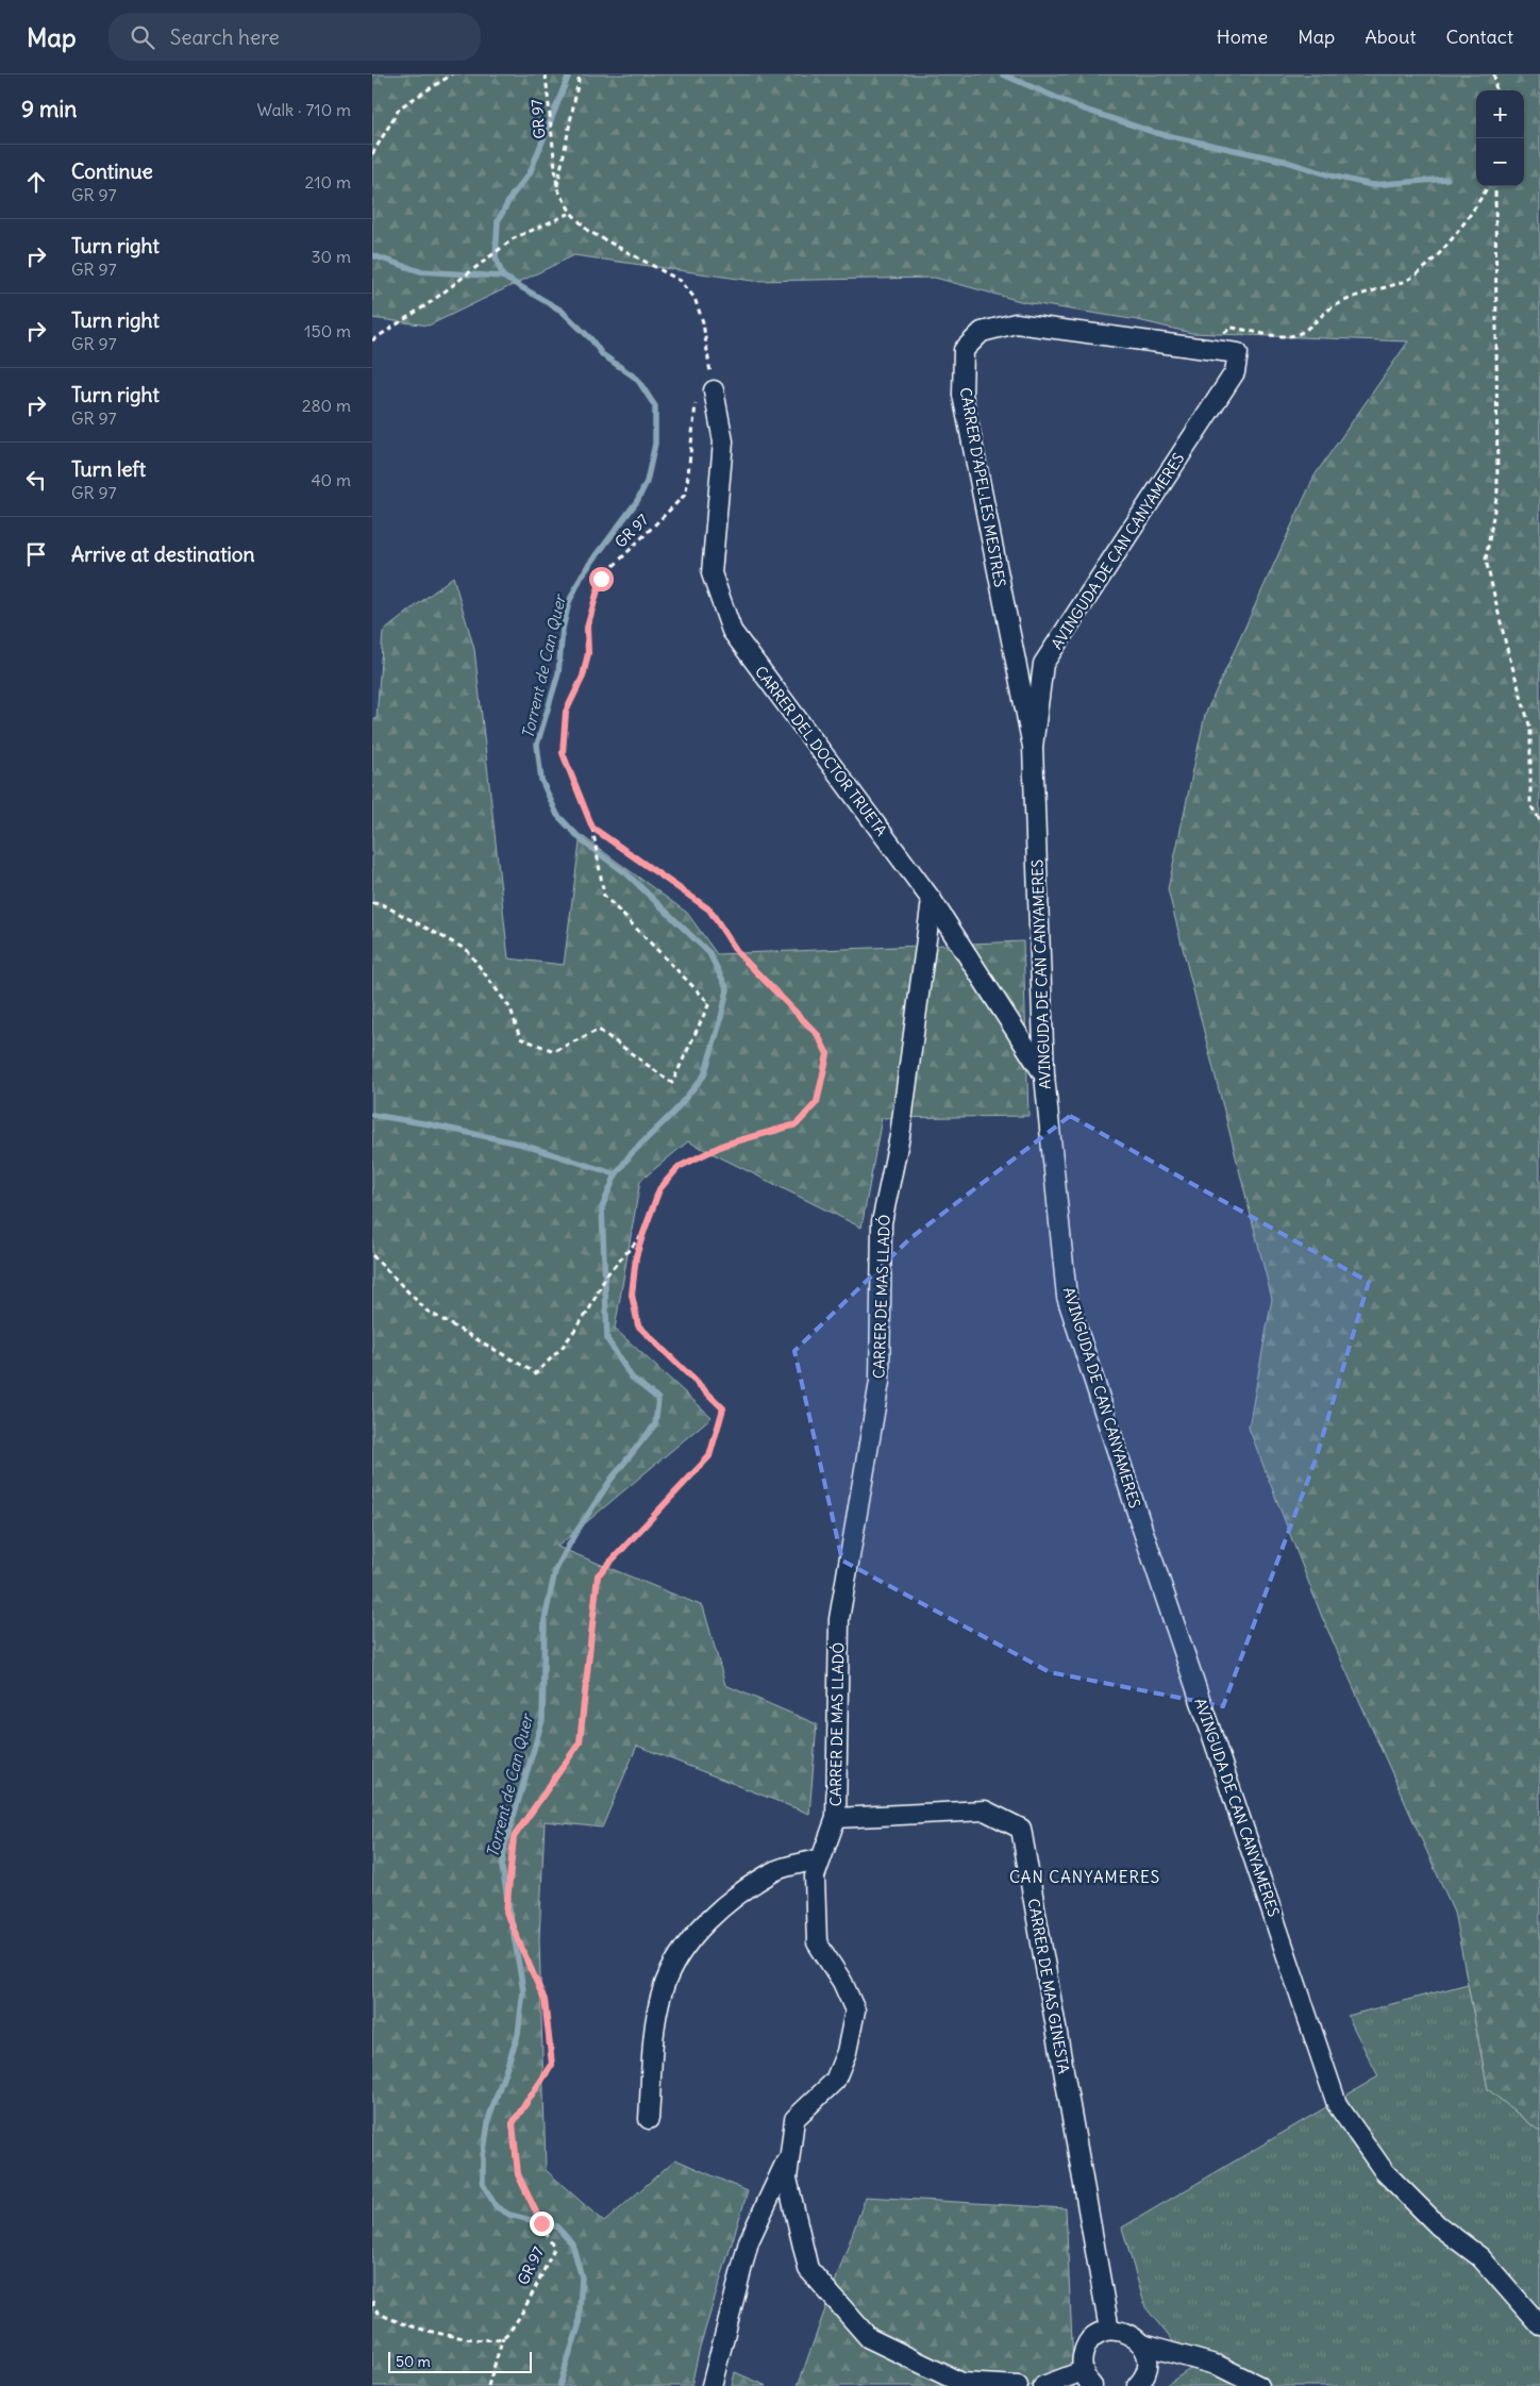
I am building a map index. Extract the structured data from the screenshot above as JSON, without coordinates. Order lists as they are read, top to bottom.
{
  "streets": {
    "street": [
      "CARRER D'APEL·LES MESTRES",
      "AVINGUDA DE CAN CANYAMERES",
      "CARRER DEL DOCTOR TRUETA",
      "CARRER DE MAS LLADÓ",
      "CARRER DE MAS GINESTA"
    ],
    "path": ["GR 97"]
  },
  "crossings": [
    ["GR 97", "CARRER DEL DOCTOR TRUETA"],
    ["CARRER D'APEL·LES MESTRES", "AVINGUDA DE CAN CANYAMERES"],
    ["AVINGUDA DE CAN CANYAMERES", "CARRER DEL DOCTOR TRUETA"],
    ["CARRER DEL DOCTOR TRUETA", "CARRER DE MAS LLADÓ"],
    ["CARRER DE MAS LLADÓ", "CARRER DE MAS GINESTA"]
  ],
  "districts": ["CAN CANYAMERES"],
  "water": ["Torrent de Can Quer"],
  "scale_bar": "50 m",
  "page": {
    "header": "Map",
    "search": "Search here",
    "nav": [
      "Home",
      "Map",
      "About",
      "Contact"
    ],
    "heading": ["9 min", "Walk · 710 m"],
    "map_buttons": ["+", "−"],
    "list": [
      ["Continue", "GR 97", "210 m"],
      ["Turn right", "GR 97", "30 m"],
      ["Turn right", "GR 97", "150 m"],
      ["Turn right", "GR 97", "280 m"],
      ["Turn left", "GR 97", "40 m"],
      "Arrive at destination"
    ],
    "scale": "50 m"
  }
}
